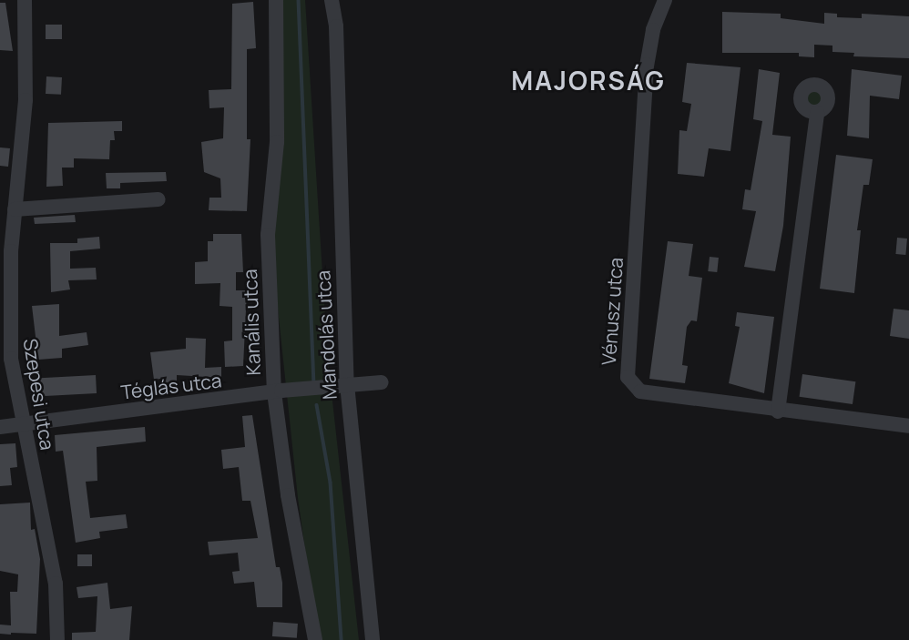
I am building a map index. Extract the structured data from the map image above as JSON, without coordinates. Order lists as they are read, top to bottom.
{
  "streets": {
    "street": [
      "Vénusz utca",
      "Kanális utca",
      "Mandolás utca",
      "Téglás utca",
      "Szepesi utca"
    ]
  },
  "crossings": [
    ["Kanális utca", "Téglás utca"],
    ["Mandolás utca", "Téglás utca"],
    ["Téglás utca", "Szepesi utca"]
  ],
  "districts": ["MAJORSÁG"]
}
